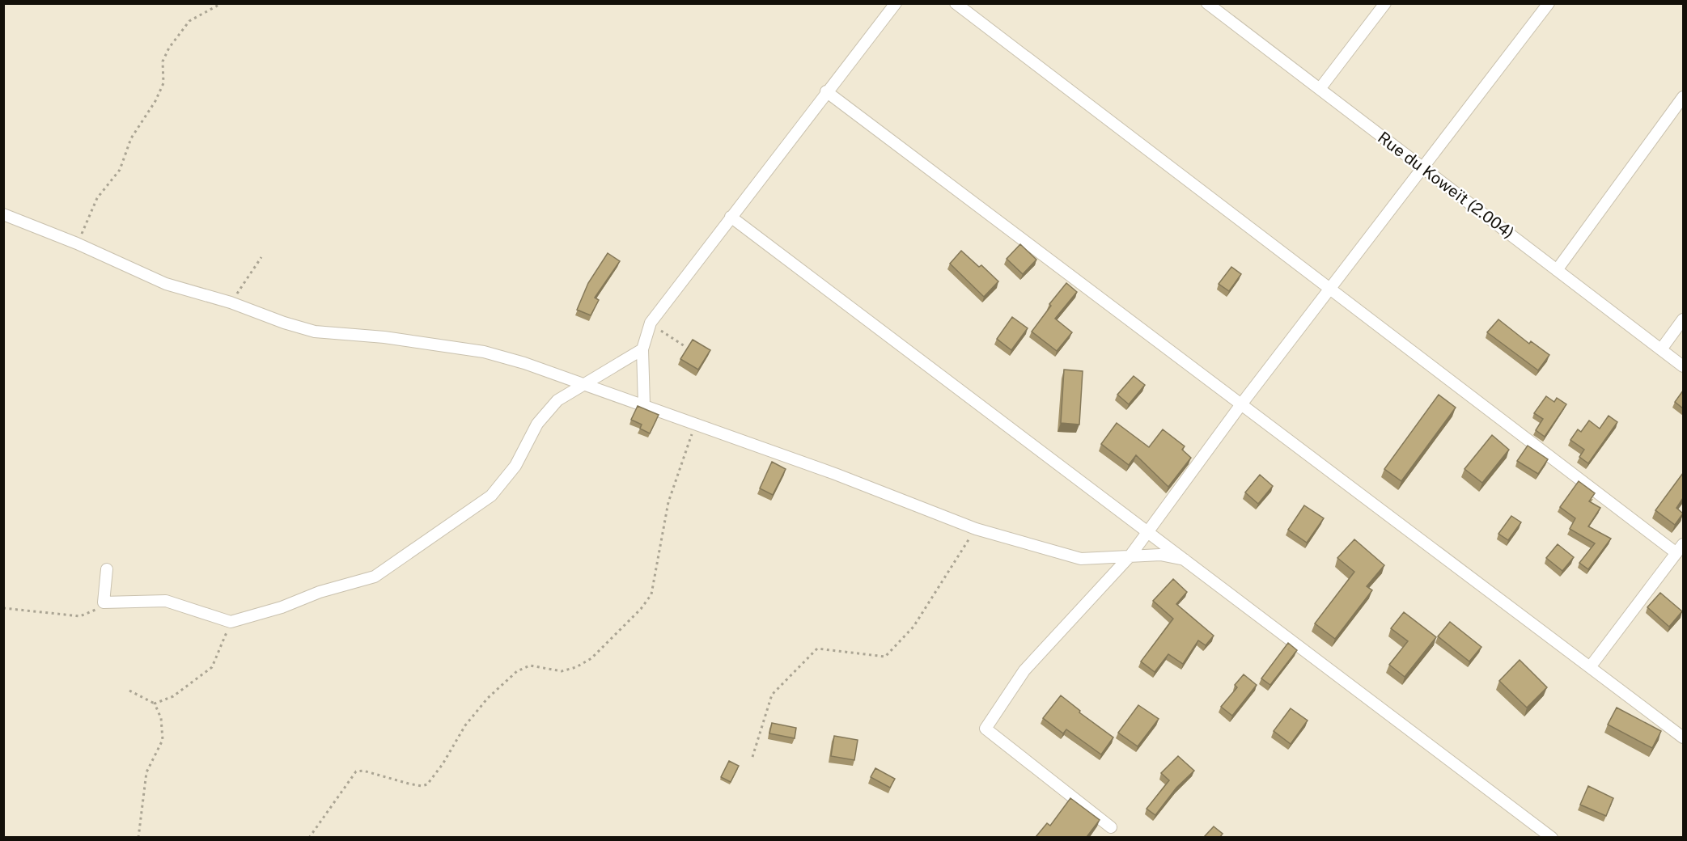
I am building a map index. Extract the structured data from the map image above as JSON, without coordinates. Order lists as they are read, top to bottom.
{
  "streets": {
    "street": ["Rue du Koweït (2.004)"]
  }
}
